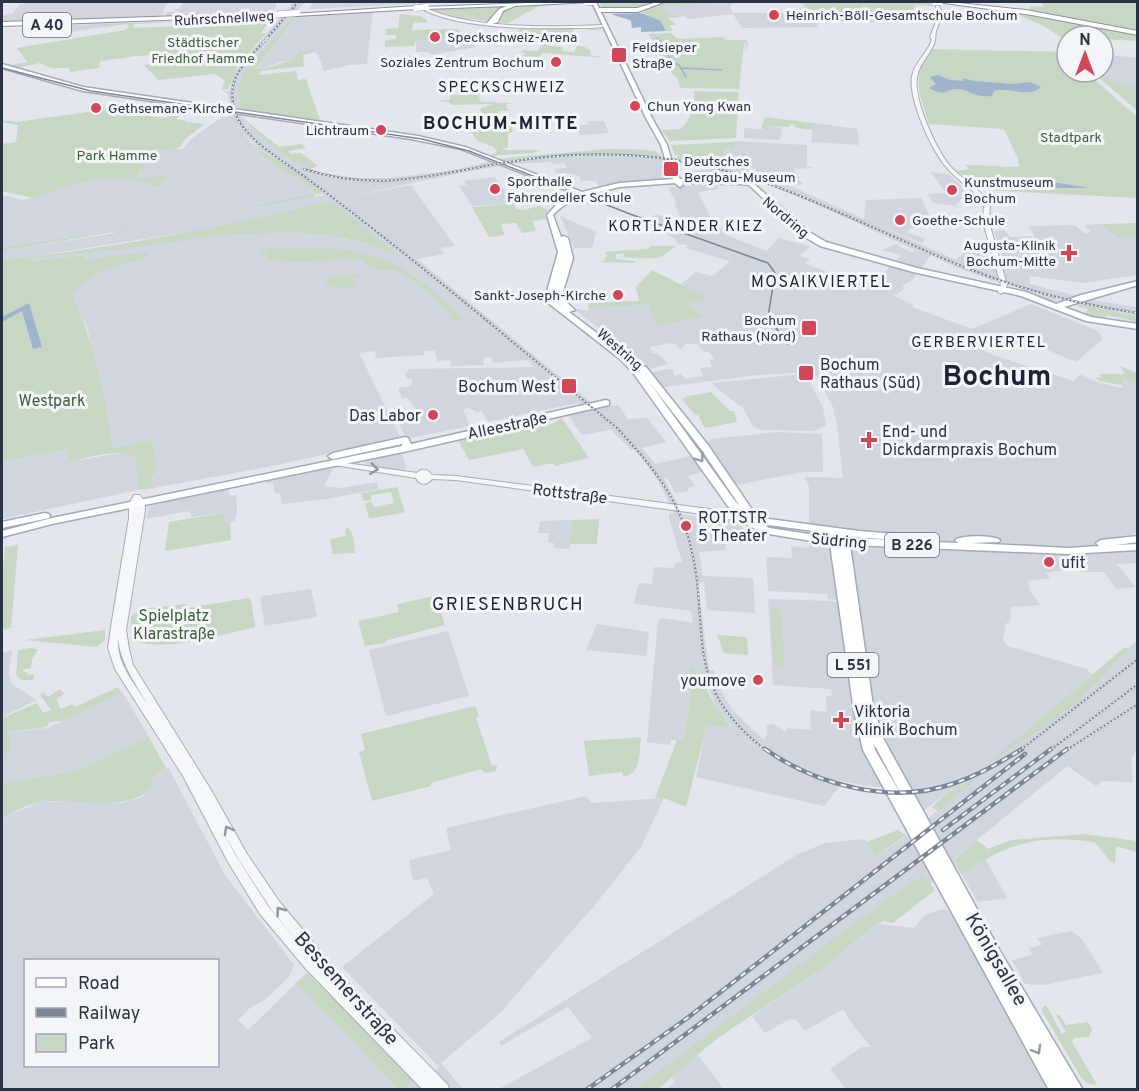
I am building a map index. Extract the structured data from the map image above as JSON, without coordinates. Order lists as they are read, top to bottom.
{
  "streets": {
    "highway": ["Ruhrschnellweg", "A 40"],
    "main road": [
      "Nordring",
      "Westring",
      "Alleestraße",
      "Südring",
      "B 226",
      "L 551",
      "Königsallee"
    ],
    "street": ["Rottstraße", "Bessemerstraße"]
  },
  "crossings": [
    ["Ruhrschnellweg", "A 40"],
    ["Nordring", "Westring"],
    ["Westring", "Rottstraße"],
    ["Westring", "Südring"],
    ["Alleestraße", "Rottstraße"],
    ["Alleestraße", "Bessemerstraße"],
    ["Rottstraße", "Südring"],
    ["Südring", "L 551"],
    ["L 551", "Königsallee"]
  ],
  "one_way": ["Rottstraße"],
  "districts": [
    "SPECKSCHWEIZ",
    "BOCHUM-MITTE",
    "KORTLÄNDER KIEZ",
    "MOSAIKVIERTEL",
    "GERBERVIERTEL",
    "Bochum",
    "GRIESENBRUCH"
  ],
  "parks": [
    "Städtischer Friedhof Hamme",
    "Stadtpark",
    "Park Hamme",
    "Westpark",
    "Spielplatz Klarastraße"
  ],
  "places": {
    "other": [
      "Heinrich-Böll-Gesamtschule Bochum",
      "Speckschweiz-Arena",
      "Soziales Zentrum Bochum",
      "Chun Yong Kwan",
      "Gethsemane-Kirche",
      "Lichtraum",
      "Sporthalle Fahrendeller Schule",
      "Kunstmuseum Bochum",
      "Goethe-Schule",
      "Sankt-Joseph-Kirche",
      "Das Labor",
      "ROTTSTR 5 Theater",
      "ufit",
      "youmove"
    ],
    "transit": [
      "Feldsieper Straße",
      "Deutsches Bergbau-Museum",
      "Bochum Rathaus (Nord)",
      "Bochum Rathaus (Süd)",
      "Bochum West"
    ],
    "health": ["Augusta-Klinik Bochum-Mitte", "End- und Dickdarmpraxis Bochum", "Viktoria Klinik Bochum"]
  },
  "legend": ["Road", "Railway", "Park"],
  "north": "top"
}
